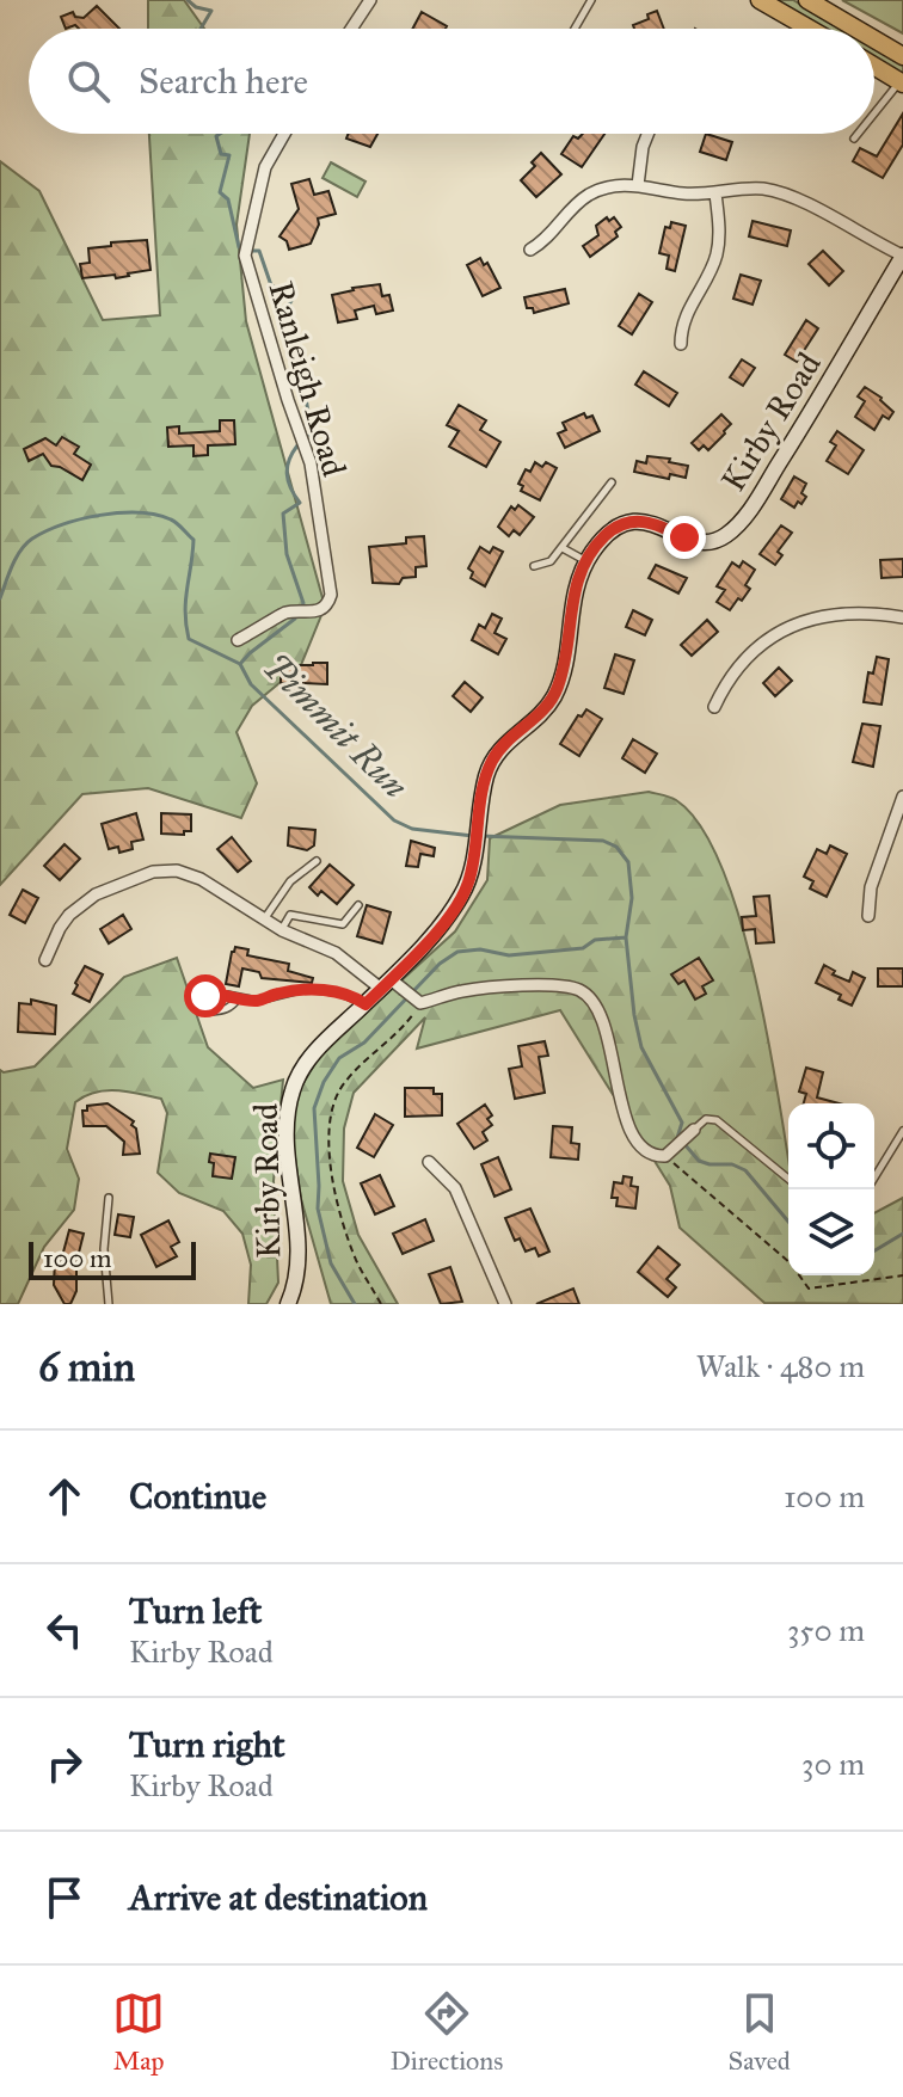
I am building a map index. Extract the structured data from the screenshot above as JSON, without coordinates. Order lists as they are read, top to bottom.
{
  "streets": {
    "main road": ["Kirby Road"],
    "street": ["Ranleigh Road"]
  },
  "water": ["Pimmit Run"],
  "scale_bar": "100 m",
  "page": {
    "search": "Search here",
    "scale": "100 m",
    "heading": ["6 min", "Walk · 480 m"],
    "list": [
      ["Continue", "100 m"],
      ["Turn left", "Kirby Road", "350 m"],
      ["Turn right", "Kirby Road", "30 m"],
      "Arrive at destination"
    ],
    "nav": ["Map", "Directions", "Saved"]
  }
}
